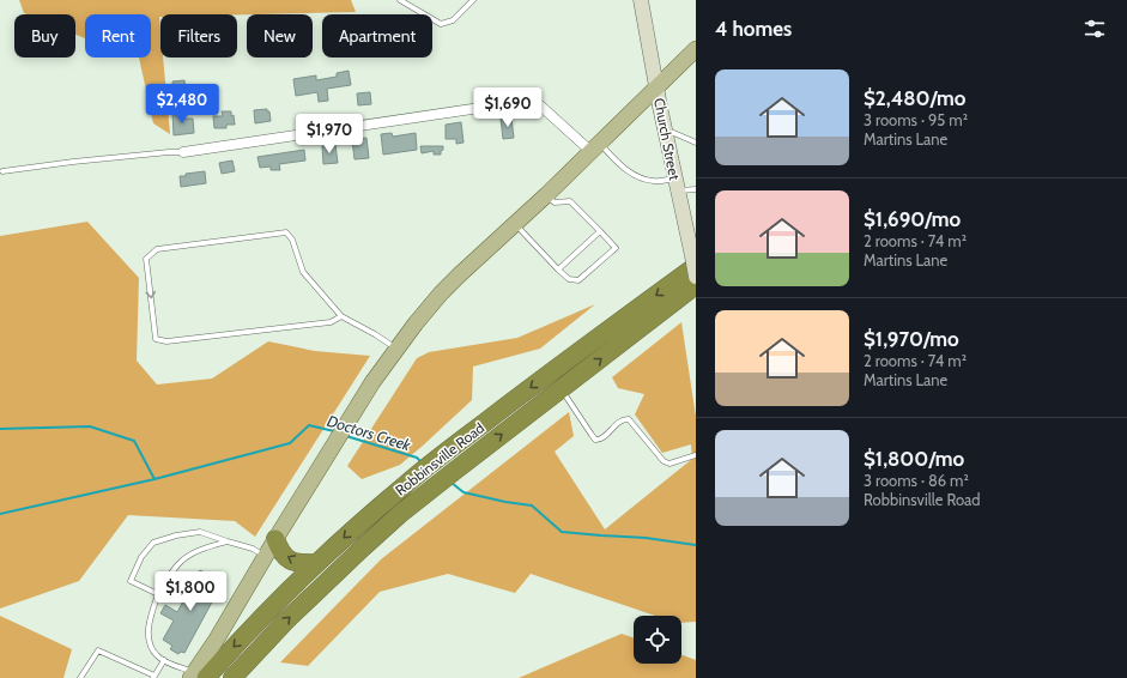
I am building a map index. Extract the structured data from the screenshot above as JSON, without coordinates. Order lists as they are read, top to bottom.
{
  "streets": {
    "highway": ["Robbinsville Road"],
    "street": ["Church Street"]
  },
  "crossings": [
    ["Church Street", "Robbinsville Road"]
  ],
  "water": ["Doctors Creek"],
  "page": {
    "heading": "4 homes",
    "chip": [
      "Buy",
      "Rent",
      "Filters",
      "New",
      "Apartment"
    ],
    "list": [
      {
        "name": "$2,480/mo",
        "note": "3 rooms · 95 m² · Martins Lane"
      },
      {
        "name": "$1,690/mo",
        "note": "2 rooms · 74 m² · Martins Lane"
      },
      {
        "name": "$1,970/mo",
        "note": "2 rooms · 74 m² · Martins Lane"
      },
      {
        "name": "$1,800/mo",
        "note": "3 rooms · 86 m² · Robbinsville Road"
      }
    ],
    "price": [
      "$2,480",
      "$1,690",
      "$1,970",
      "$1,800"
    ]
  }
}
